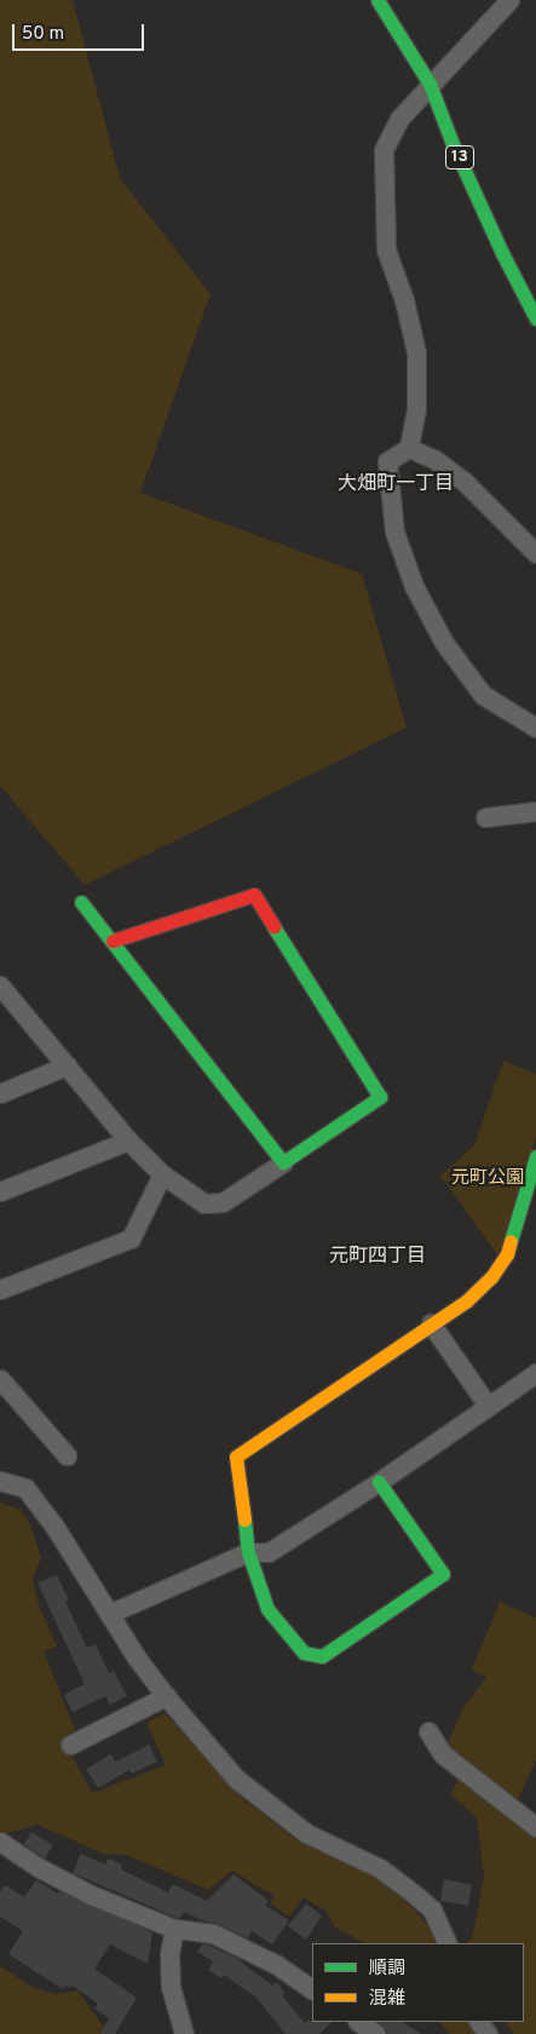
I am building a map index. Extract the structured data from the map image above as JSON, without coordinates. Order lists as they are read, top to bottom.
{
  "streets": {
    "street": ["13"]
  },
  "districts": ["大畑町一丁目", "元町四丁目"],
  "parks": ["元町公園"],
  "legend": ["順調", "混雑"],
  "scale_bar": "50 m"
}
